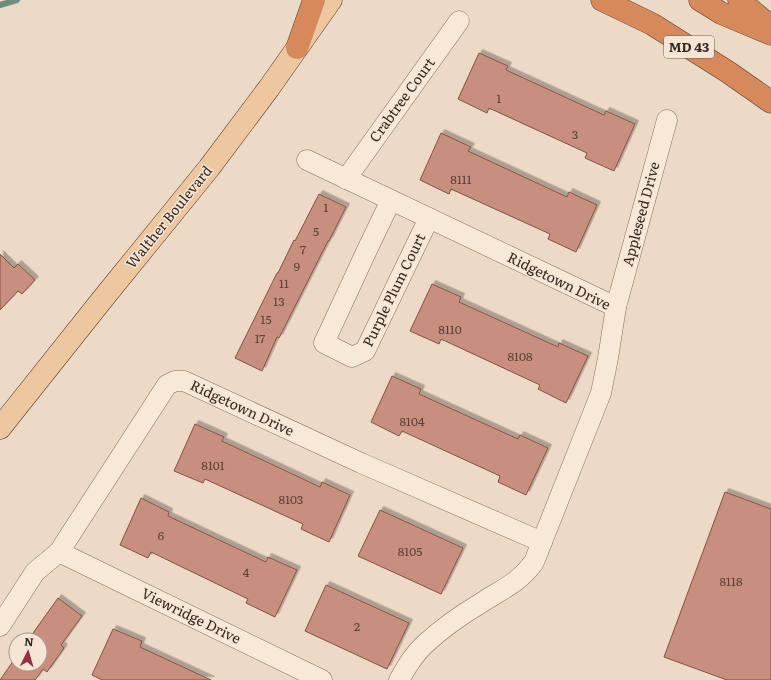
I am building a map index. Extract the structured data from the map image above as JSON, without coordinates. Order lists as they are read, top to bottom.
{
  "streets": {
    "highway": ["MD 43"],
    "main road": ["Walther Boulevard"],
    "street": [
      "Crabtree Court",
      "Appleseed Drive",
      "Ridgetown Drive",
      "Purple Plum Court",
      "Viewridge Drive"
    ]
  },
  "crossings": [
    ["Crabtree Court", "Ridgetown Drive"],
    ["Appleseed Drive", "Ridgetown Drive"],
    ["Ridgetown Drive", "Purple Plum Court"],
    ["Ridgetown Drive", "Viewridge Drive"]
  ],
  "house_numbers": [
    "1",
    "3",
    "8111",
    "1",
    "5",
    "7",
    "9",
    "11",
    "13",
    "15",
    "8110",
    "17",
    "8108",
    "8104",
    "8101",
    "8103",
    "6",
    "8105",
    "4",
    "8118",
    "2"
  ],
  "north": "top"
}
